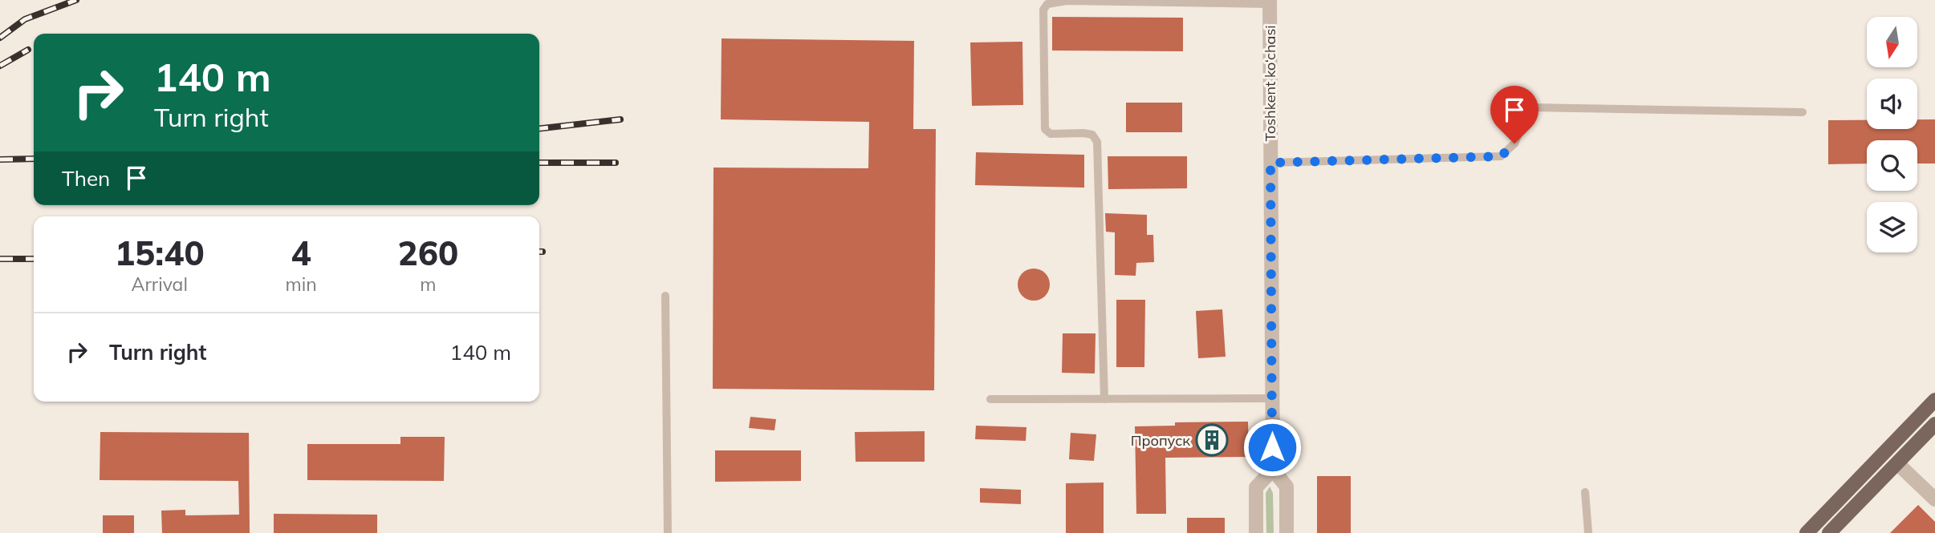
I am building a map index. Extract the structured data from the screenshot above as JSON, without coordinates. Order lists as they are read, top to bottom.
{
  "streets": {
    "street": ["Toshkent ko‘chasi"]
  },
  "places": {
    "building": ["Пропуск"]
  },
  "north": "bottom",
  "page": {
    "turn": ["140 m", "Turn right"],
    "then": "Then",
    "eta": [
      "15:40",
      "Arrival",
      "4",
      "min",
      "260",
      "m"
    ],
    "list": [
      {
        "name": "Turn right",
        "value": "140 m"
      }
    ]
  }
}
